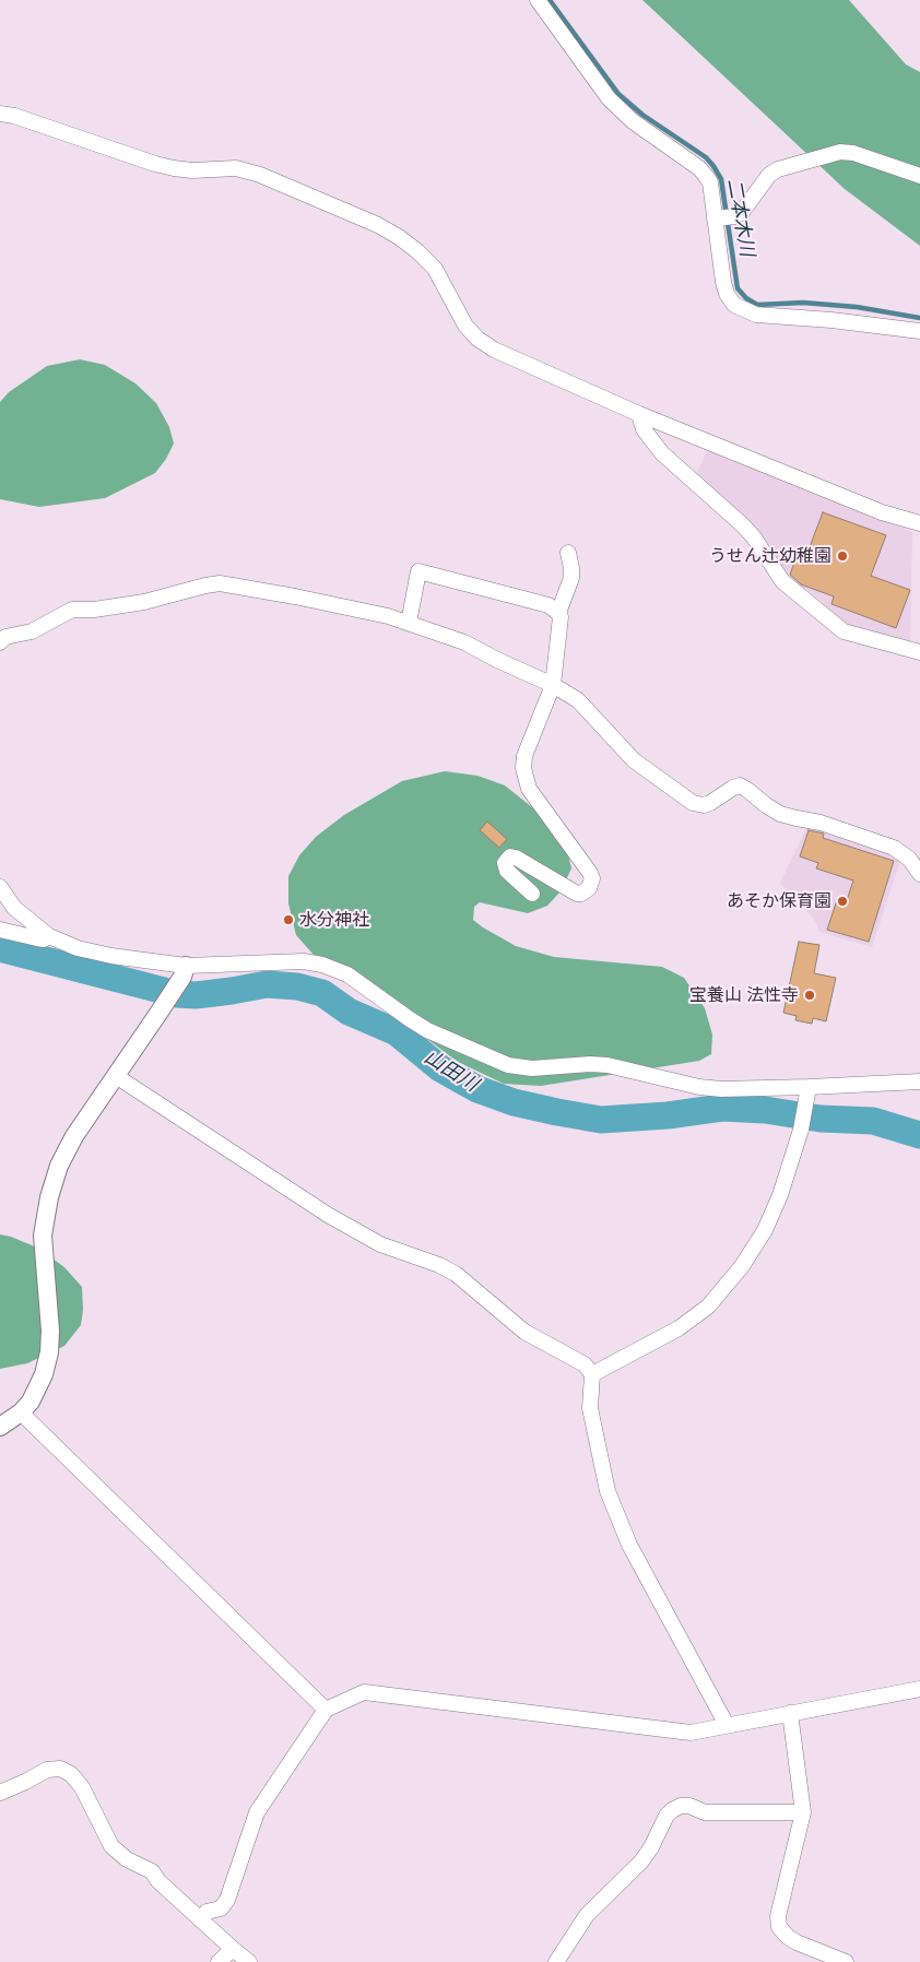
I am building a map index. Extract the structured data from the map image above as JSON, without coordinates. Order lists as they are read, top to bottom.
{
  "water": ["二本木川", "山田川"],
  "places": [
    "うせん辻幼稚園",
    "あそか保育園",
    "水分神社",
    "宝養山 法性寺"
  ]
}
